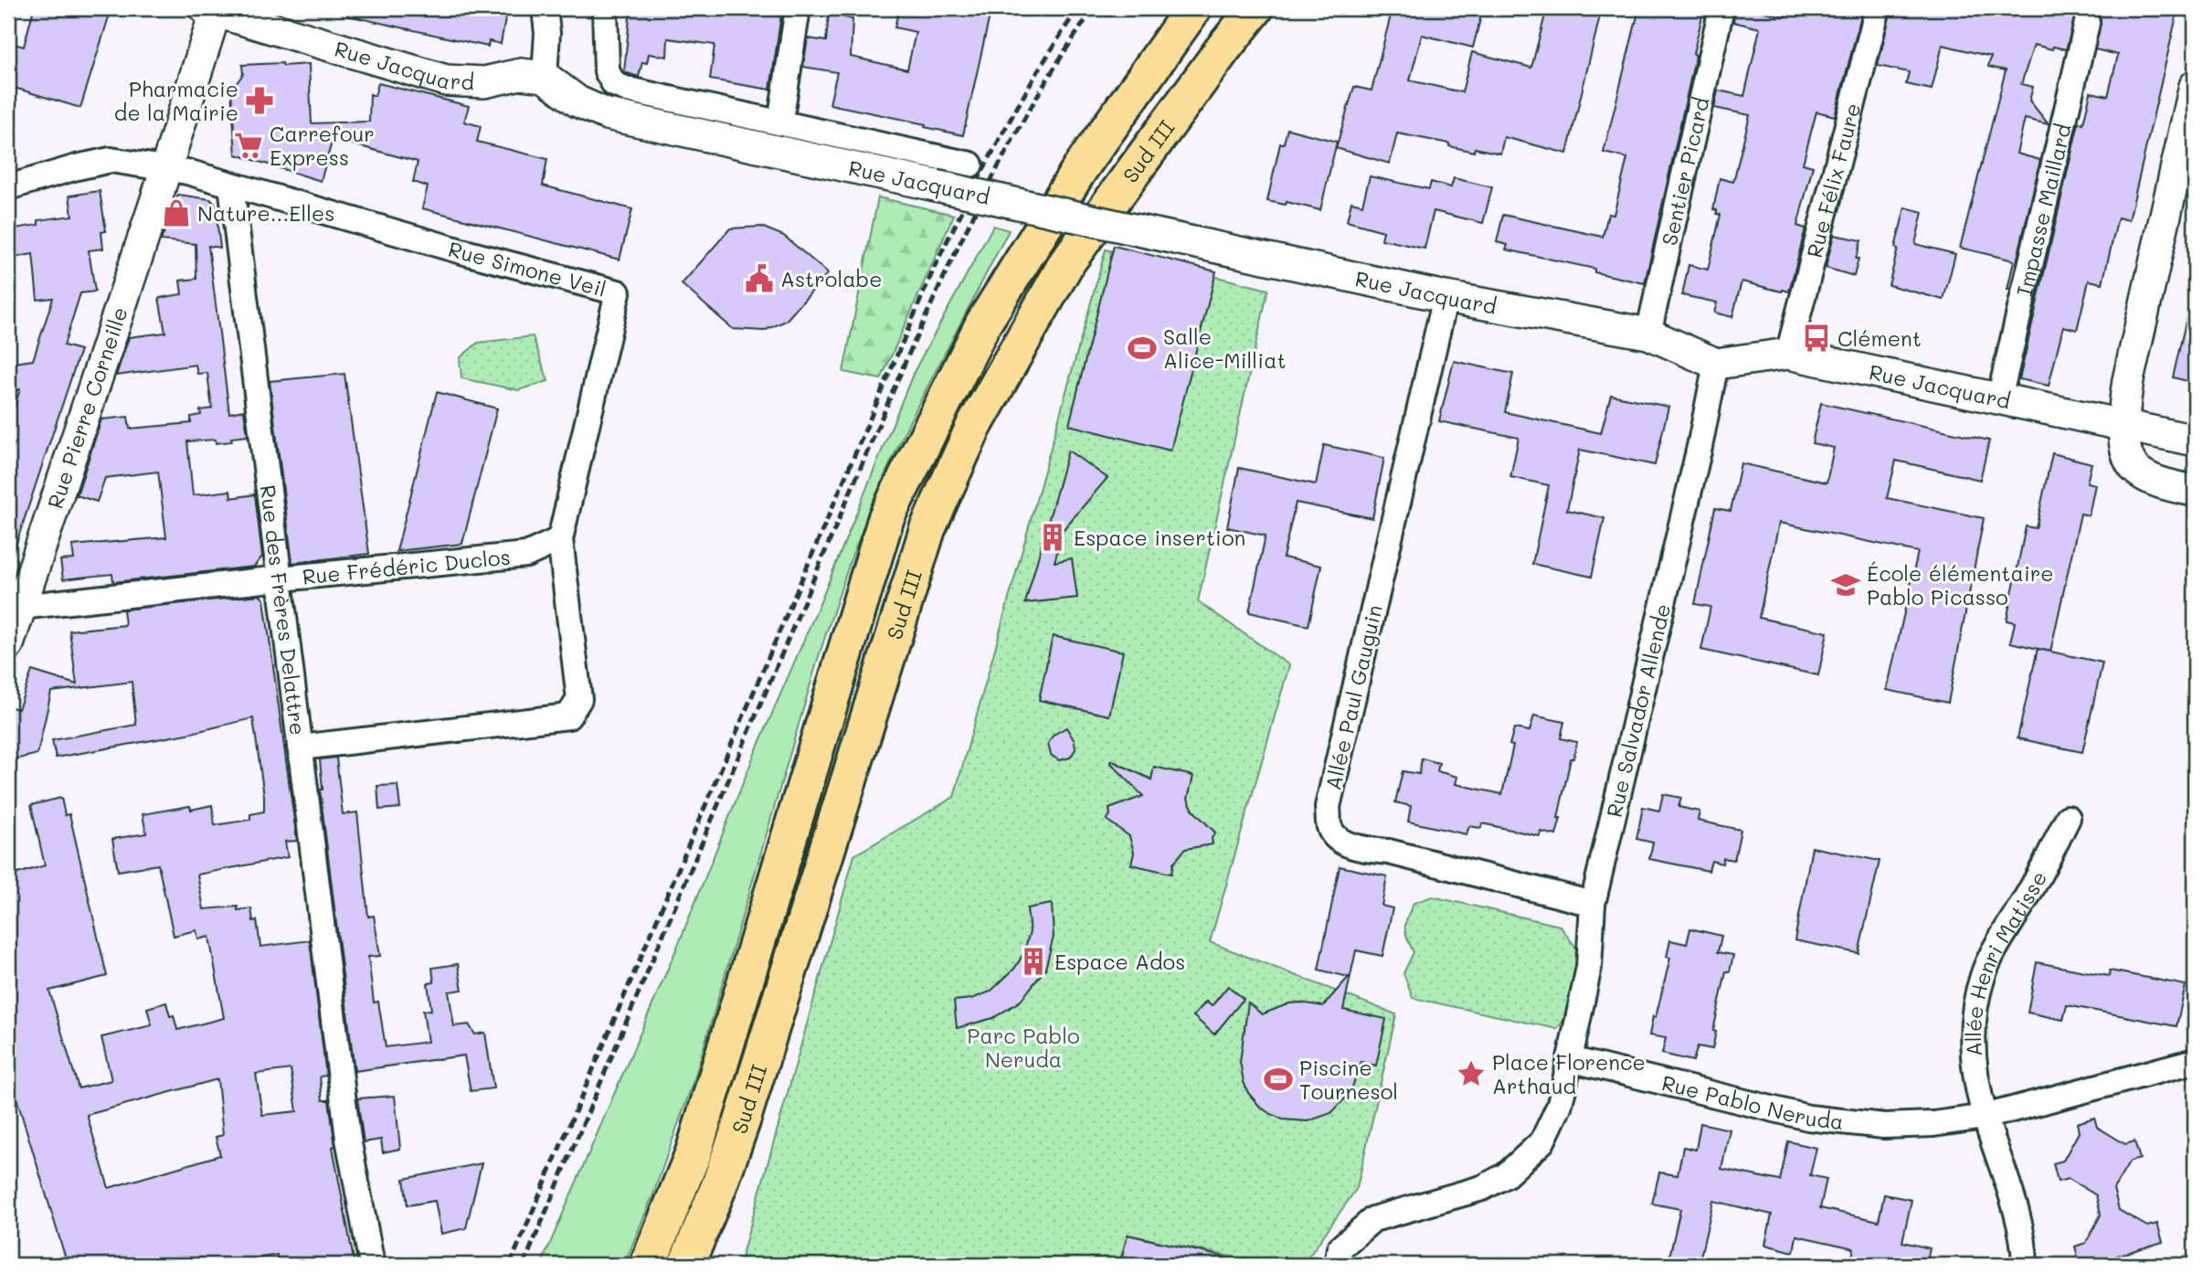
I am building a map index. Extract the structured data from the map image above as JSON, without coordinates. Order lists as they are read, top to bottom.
{
  "streets": {
    "highway": ["Sud III"],
    "street": [
      "Rue Jacquard",
      "Sentier Picard",
      "Rue Félix Faure",
      "Impasse Maillard",
      "Rue Simone Veil",
      "Rue Pierre Corneille",
      "Rue Frédéric Duclos",
      "Rue des Frères Delattre",
      "Allée Paul Gauguin",
      "Rue Salvador Allende",
      "Allée Henri Matisse",
      "Rue Pablo Neruda"
    ]
  },
  "crossings": [
    ["Rue Jacquard", "Sentier Picard"],
    ["Rue Jacquard", "Rue Félix Faure"],
    ["Rue Jacquard", "Impasse Maillard"],
    ["Rue Jacquard", "Allée Paul Gauguin"],
    ["Rue Jacquard", "Rue Salvador Allende"],
    ["Rue Simone Veil", "Rue Frédéric Duclos"],
    ["Rue Simone Veil", "Rue des Frères Delattre"],
    ["Rue Pierre Corneille", "Rue Frédéric Duclos"],
    ["Rue Frédéric Duclos", "Rue des Frères Delattre"],
    ["Allée Paul Gauguin", "Rue Salvador Allende"],
    ["Rue Salvador Allende", "Rue Pablo Neruda"],
    ["Allée Henri Matisse", "Rue Pablo Neruda"]
  ],
  "parks": ["Parc Pablo Neruda"],
  "places": {
    "pharmacy": ["Pharmacie de la Mairie"],
    "supermarket": ["Carrefour Express"],
    "shop": ["Nature...Elles"],
    "public building": ["Astrolabe"],
    "bus stop": ["Clément"],
    "sports": ["Salle Alice-Milliat", "Piscine Tournesol"],
    "building": ["Espace insertion", "Espace Ados"],
    "school or university": ["École élémentaire Pablo Picasso"],
    "place": ["Place Florence Arthaud"]
  }
}
